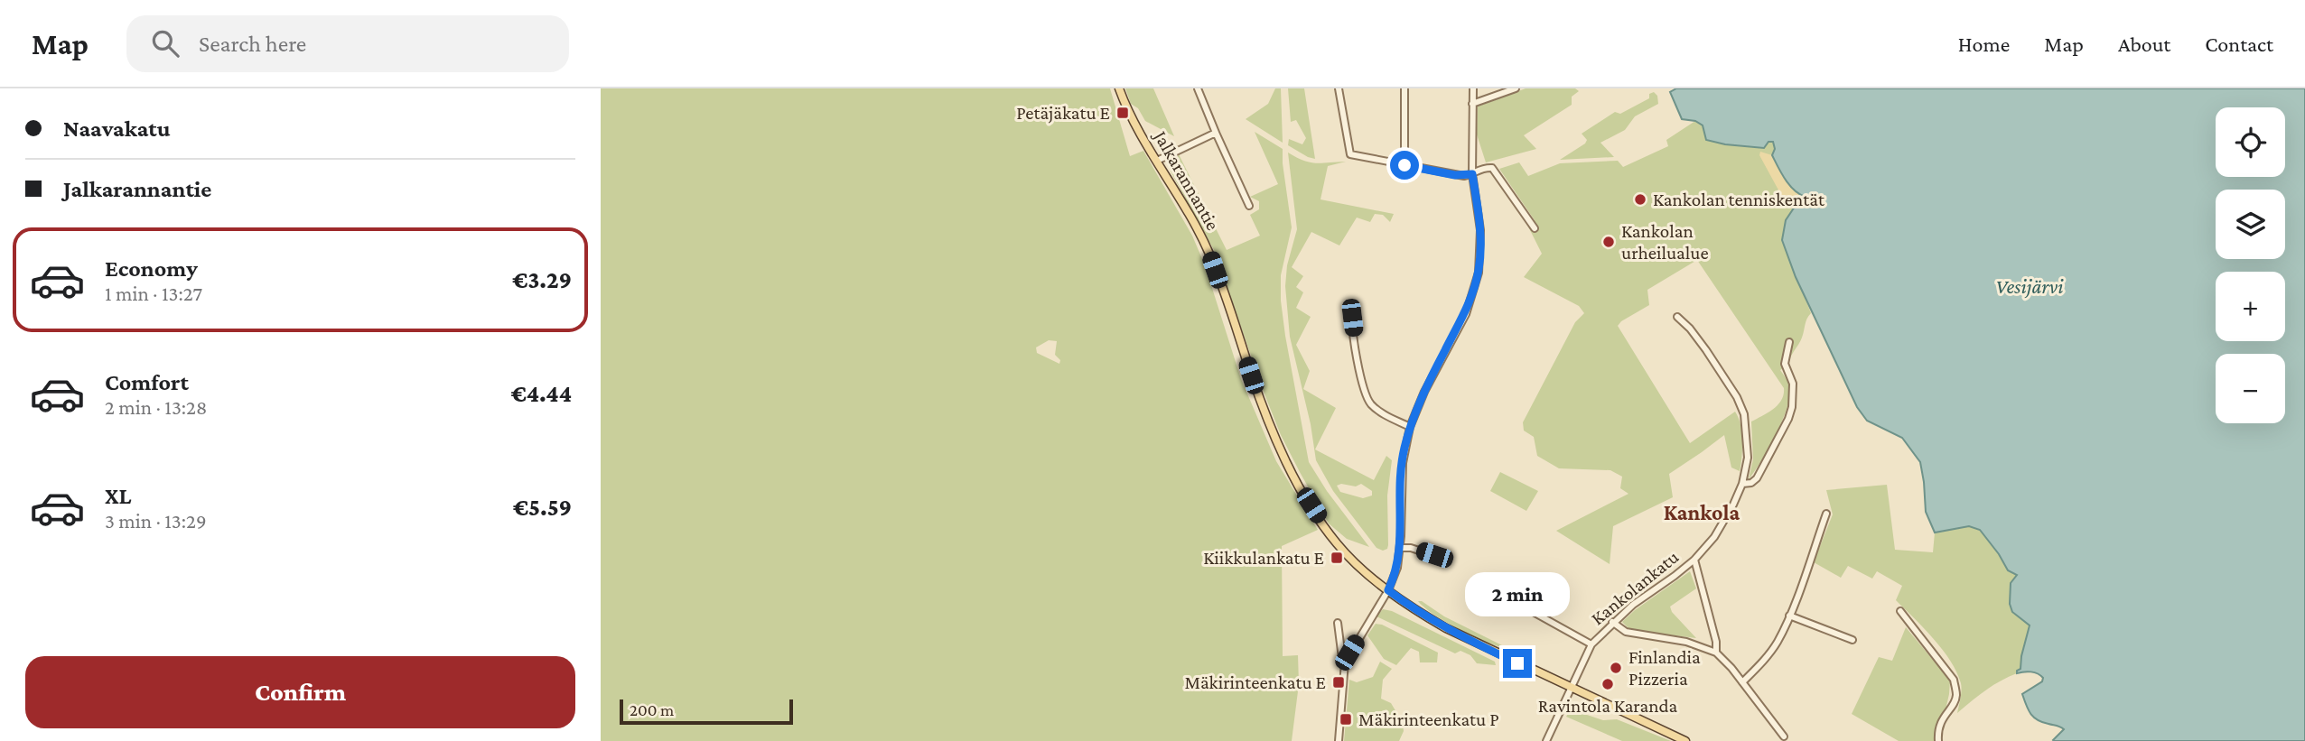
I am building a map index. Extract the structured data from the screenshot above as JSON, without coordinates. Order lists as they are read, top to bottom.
{
  "streets": {
    "main road": ["Jalkarannantie"],
    "street": ["Kankolankatu"]
  },
  "crossings": [
    ["Jalkarannantie", "Kankolankatu"]
  ],
  "districts": ["Kankola"],
  "water": ["Vesijärvi"],
  "places": {
    "transit": [
      "Petäjäkatu E",
      "Kiikkulankatu E",
      "Mäkirinteenkatu E",
      "Mäkirinteenkatu P"
    ],
    "other": [
      "Kankolan tenniskentät",
      "Kankolan urheilualue",
      "Finlandia Pizzeria",
      "Ravintola Karanda"
    ]
  },
  "scale_bar": "200 m",
  "page": {
    "header": "Map",
    "search": "Search here",
    "nav": [
      "Home",
      "Map",
      "About",
      "Contact"
    ],
    "banner": ["Naavakatu", "Jalkarannantie"],
    "map_buttons": ["+", "−"],
    "list": [
      {
        "name": "Economy",
        "note": "1 min · 13:27",
        "value": "€3.29"
      },
      {
        "name": "Comfort",
        "note": "2 min · 13:28",
        "value": "€4.44"
      },
      {
        "name": "XL",
        "note": "3 min · 13:29",
        "value": "€5.59"
      }
    ],
    "bubble": "2 min",
    "buttons": "Confirm",
    "scale": "200 m"
  }
}
